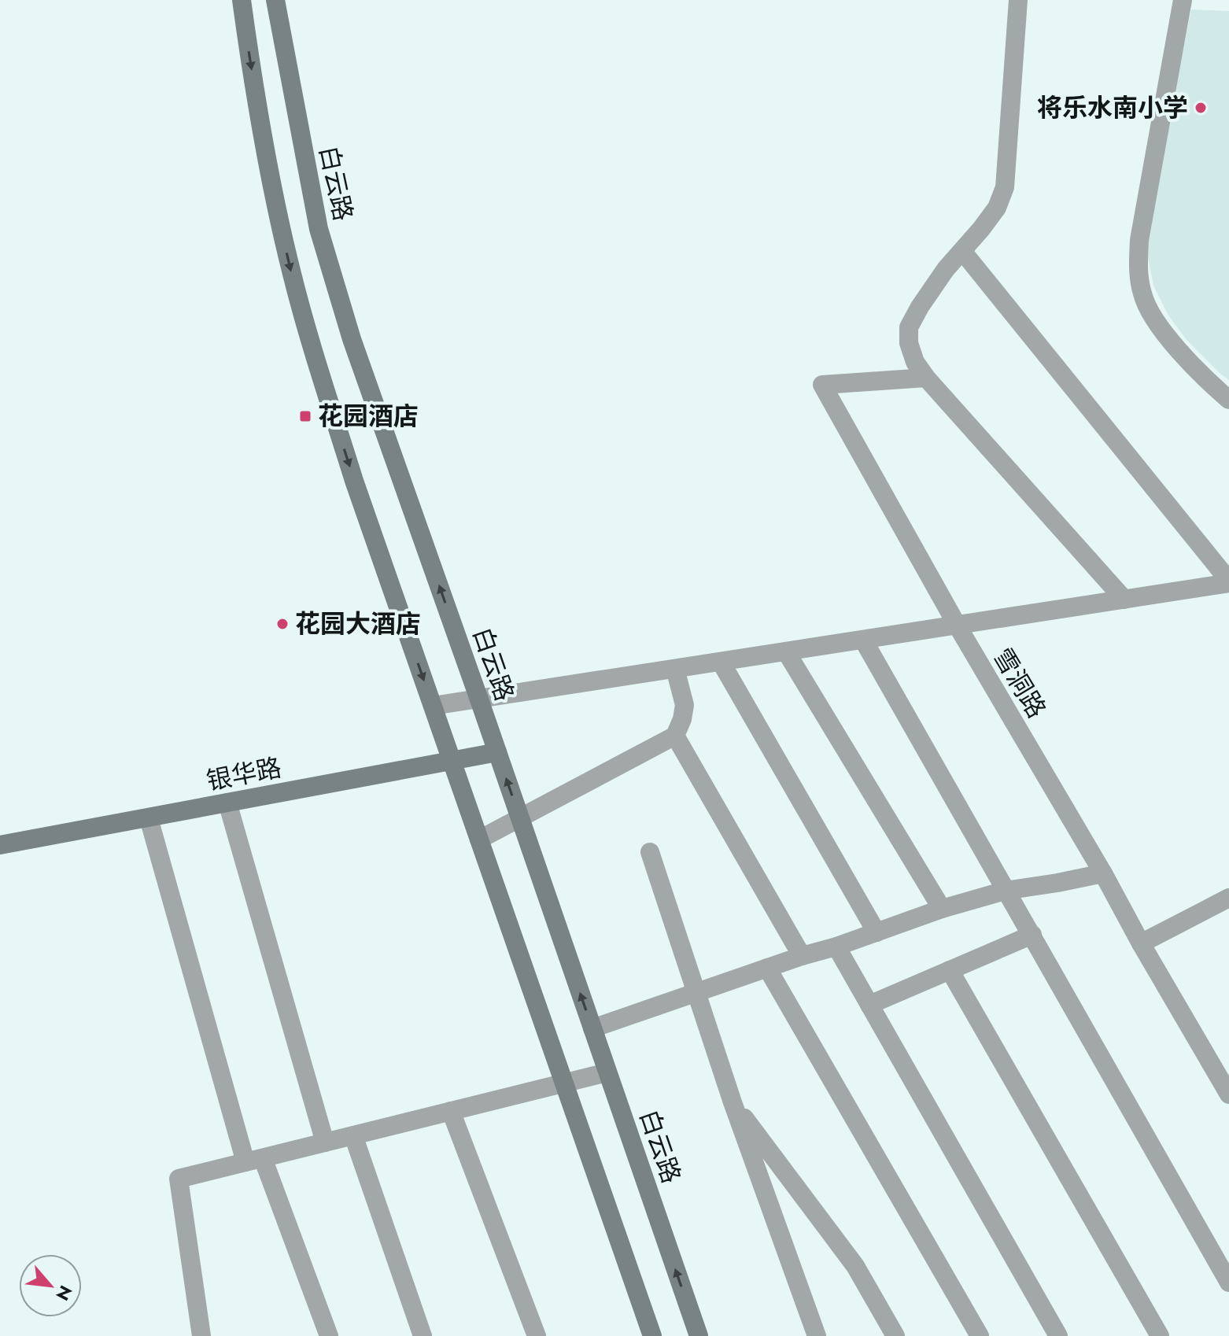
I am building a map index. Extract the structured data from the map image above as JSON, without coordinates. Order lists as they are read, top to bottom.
{
  "streets": {
    "main road": ["白云路", "银华路"],
    "street": ["雪洞路"]
  },
  "crossings": [
    ["白云路", "银华路"]
  ],
  "places": {
    "other": ["将乐水南小学", "花园大酒店"],
    "transit": ["花园酒店"]
  },
  "north": "bottom right"
}
